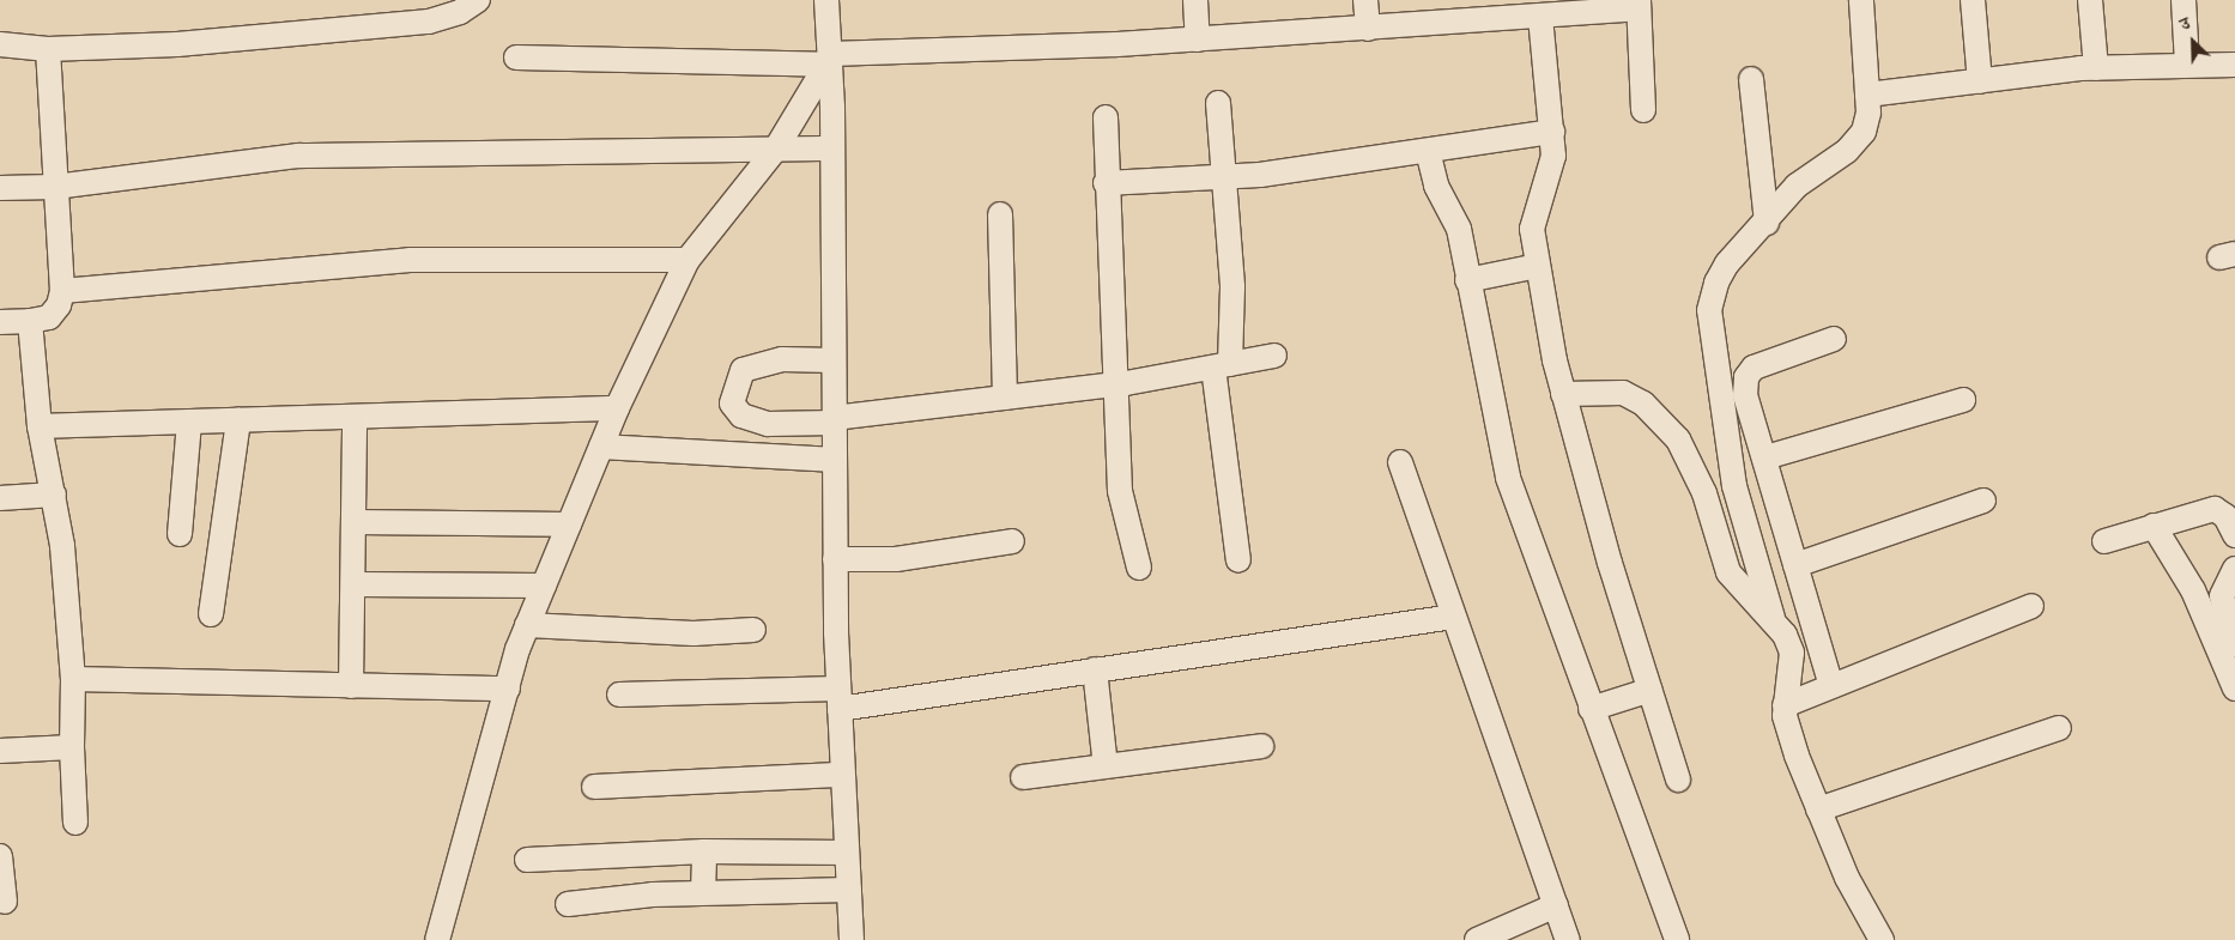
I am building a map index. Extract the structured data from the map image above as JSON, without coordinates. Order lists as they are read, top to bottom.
{
  "north": "top left"
}
